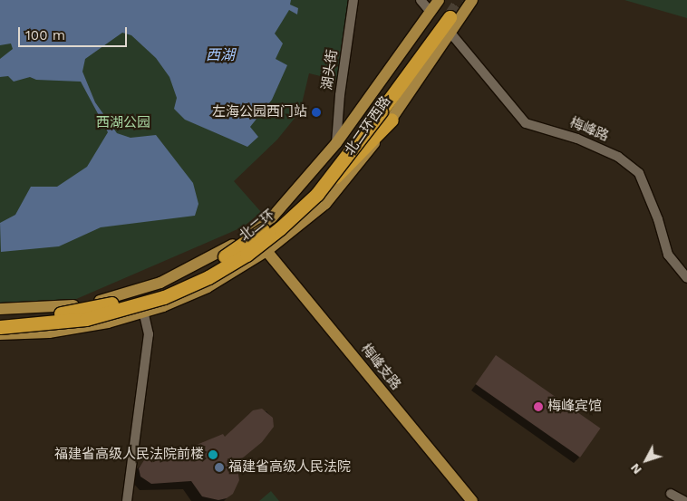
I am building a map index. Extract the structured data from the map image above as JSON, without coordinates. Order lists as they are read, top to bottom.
{
  "streets": {
    "highway": ["北二环"],
    "main road": ["北二环西路", "梅峰支路"],
    "street": ["湖头街", "梅峰路"]
  },
  "crossings": [
    ["湖头街", "北二环西路"],
    ["北二环西路", "梅峰路"],
    ["北二环西路", "北二环"],
    ["北二环西路", "梅峰支路"]
  ],
  "water": ["西湖"],
  "parks": ["西湖公园"],
  "places": [
    "左海公园西门站",
    "梅峰宾馆",
    "福建省高级人民法院前楼",
    "福建省高级人民法院"
  ],
  "scale_bar": "100 m",
  "north": "bottom left"
}
